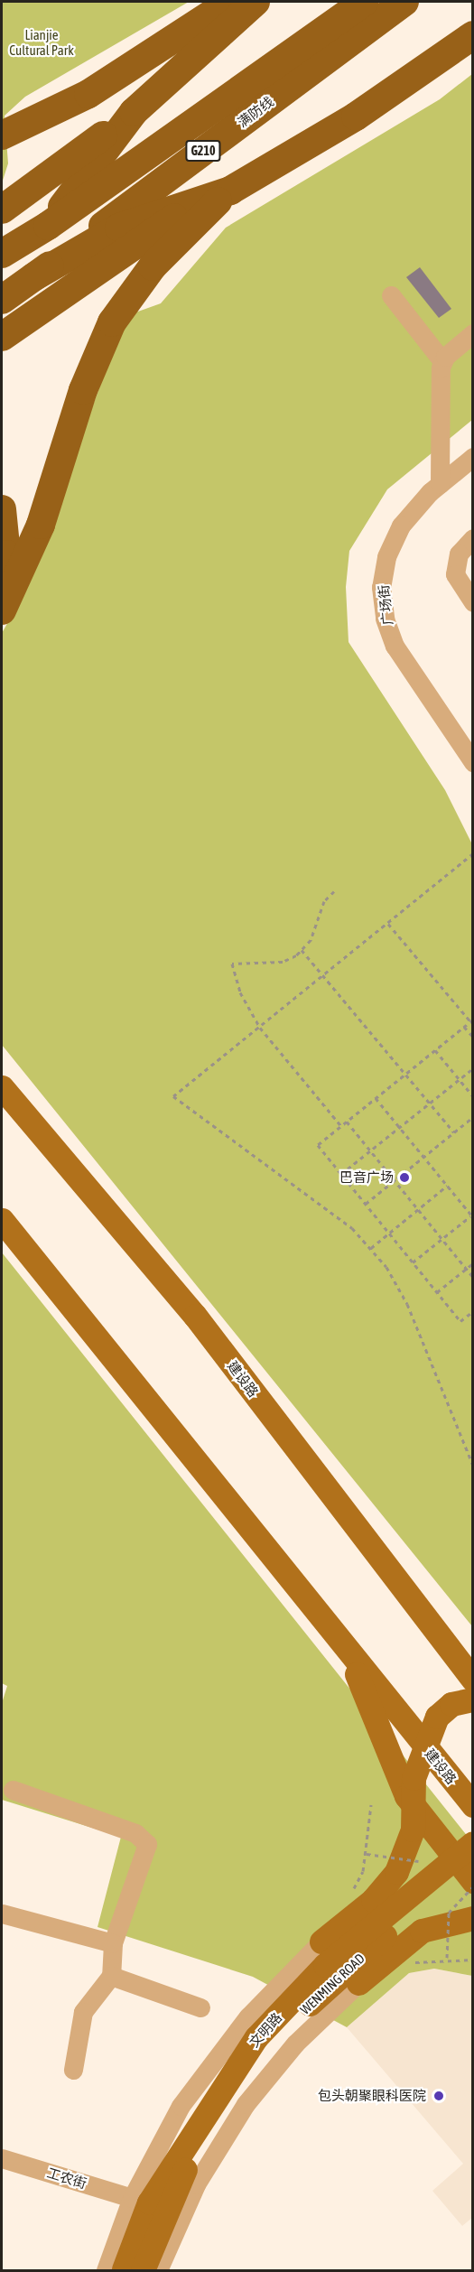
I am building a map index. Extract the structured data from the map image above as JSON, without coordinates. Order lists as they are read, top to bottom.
{
  "streets": {
    "highway": ["满防线", "G210"],
    "main road": ["建设路", "WENMING ROAD", "文明路"],
    "street": ["广场街", "工农街"]
  },
  "crossings": [
    ["WENMING ROAD", "文明路"]
  ],
  "parks": ["Lianjie Cultural Park"],
  "places": ["巴音广场", "包头朝聚眼科医院"]
}
